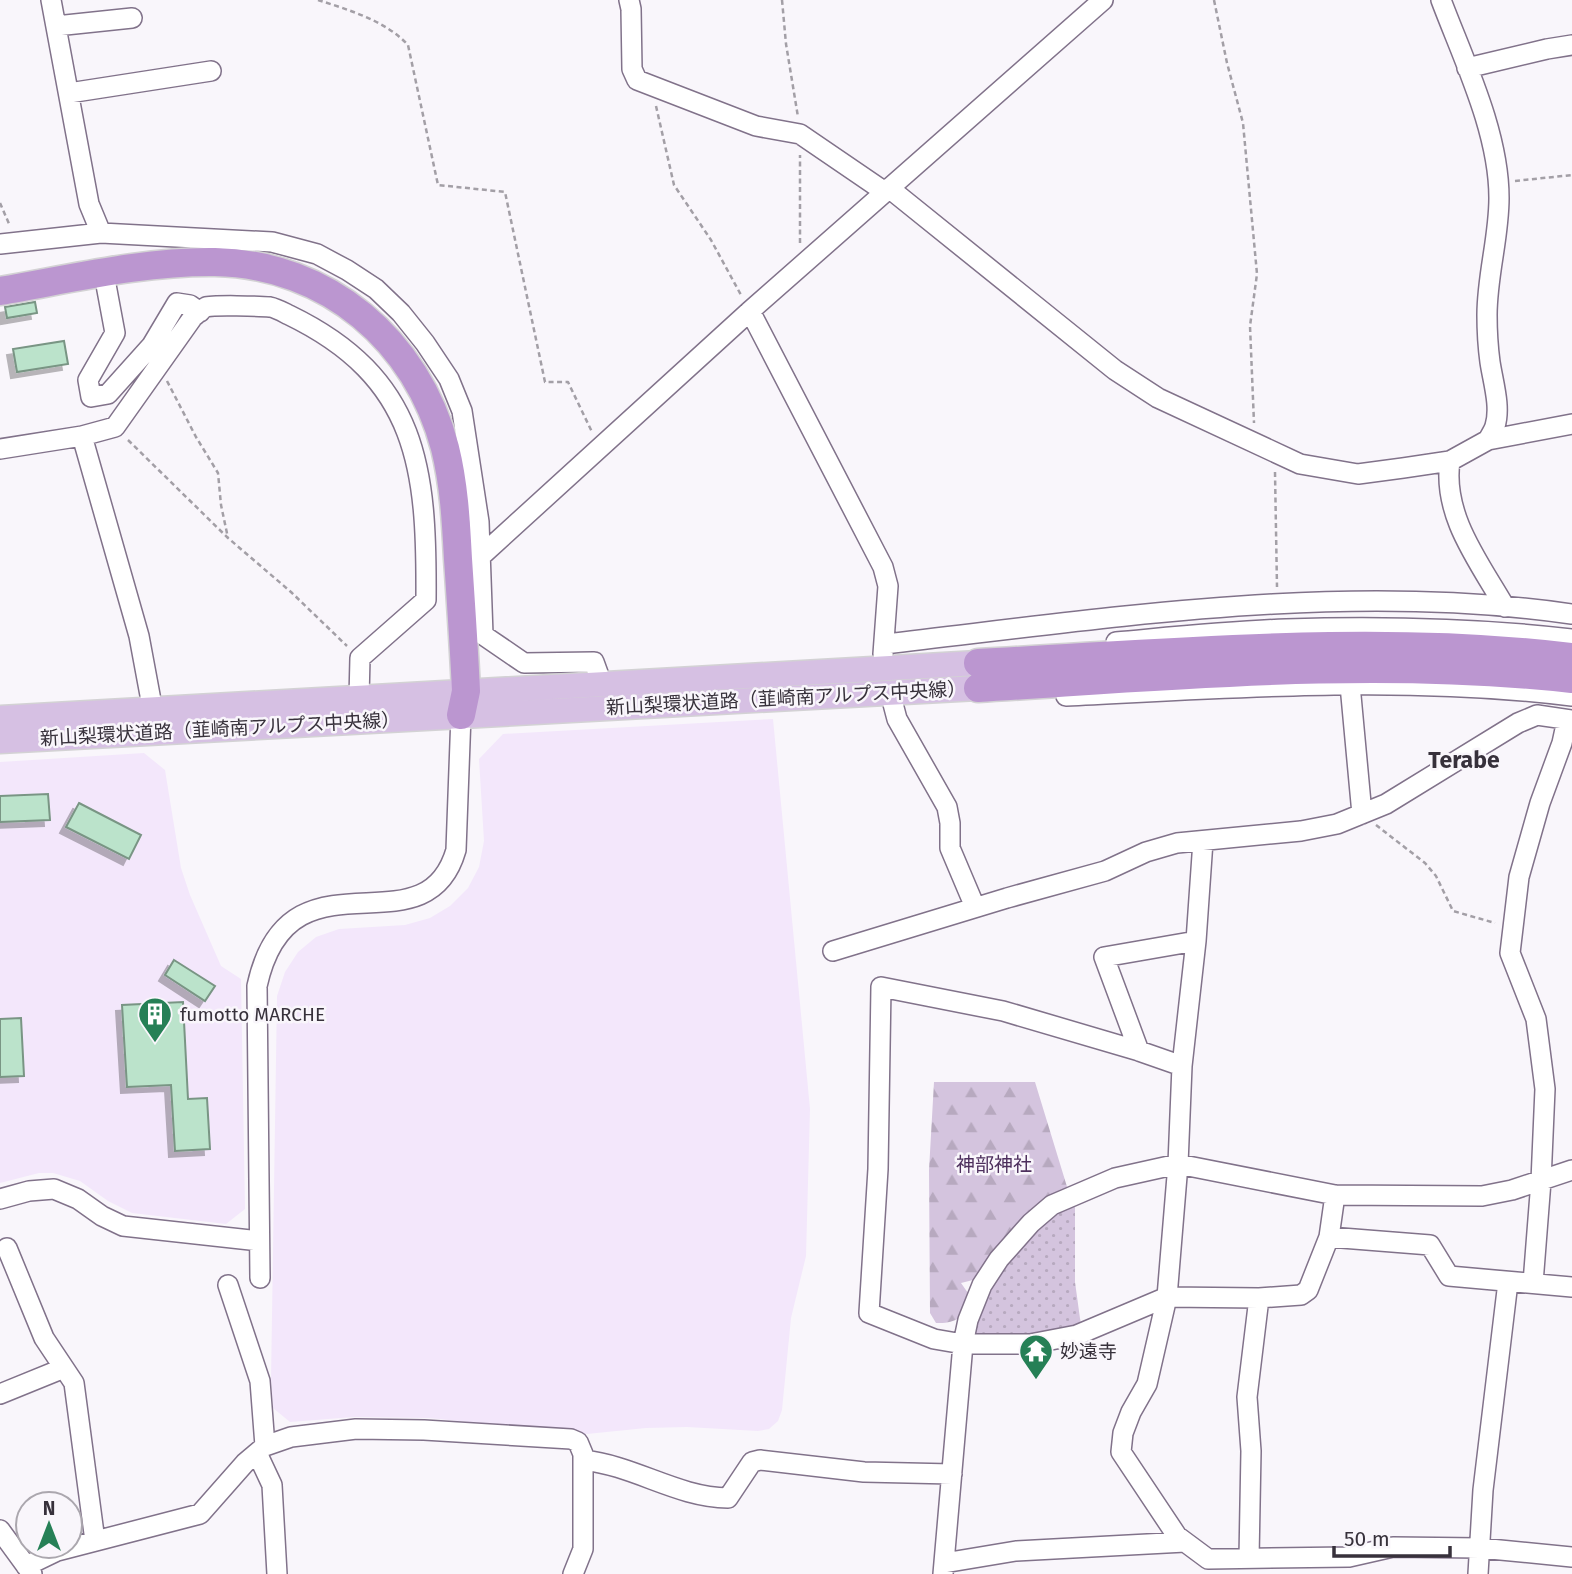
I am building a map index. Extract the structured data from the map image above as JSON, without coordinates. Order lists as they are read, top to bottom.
{
  "streets": {
    "highway": ["新山梨環状道路（韮崎南アルプス中央線）"]
  },
  "districts": ["Terabe"],
  "parks": ["神部神社"],
  "places": {
    "building": ["fumotto MARCHE"],
    "temple": ["妙遠寺"]
  },
  "scale_bar": "50 m",
  "north": "top"
}
